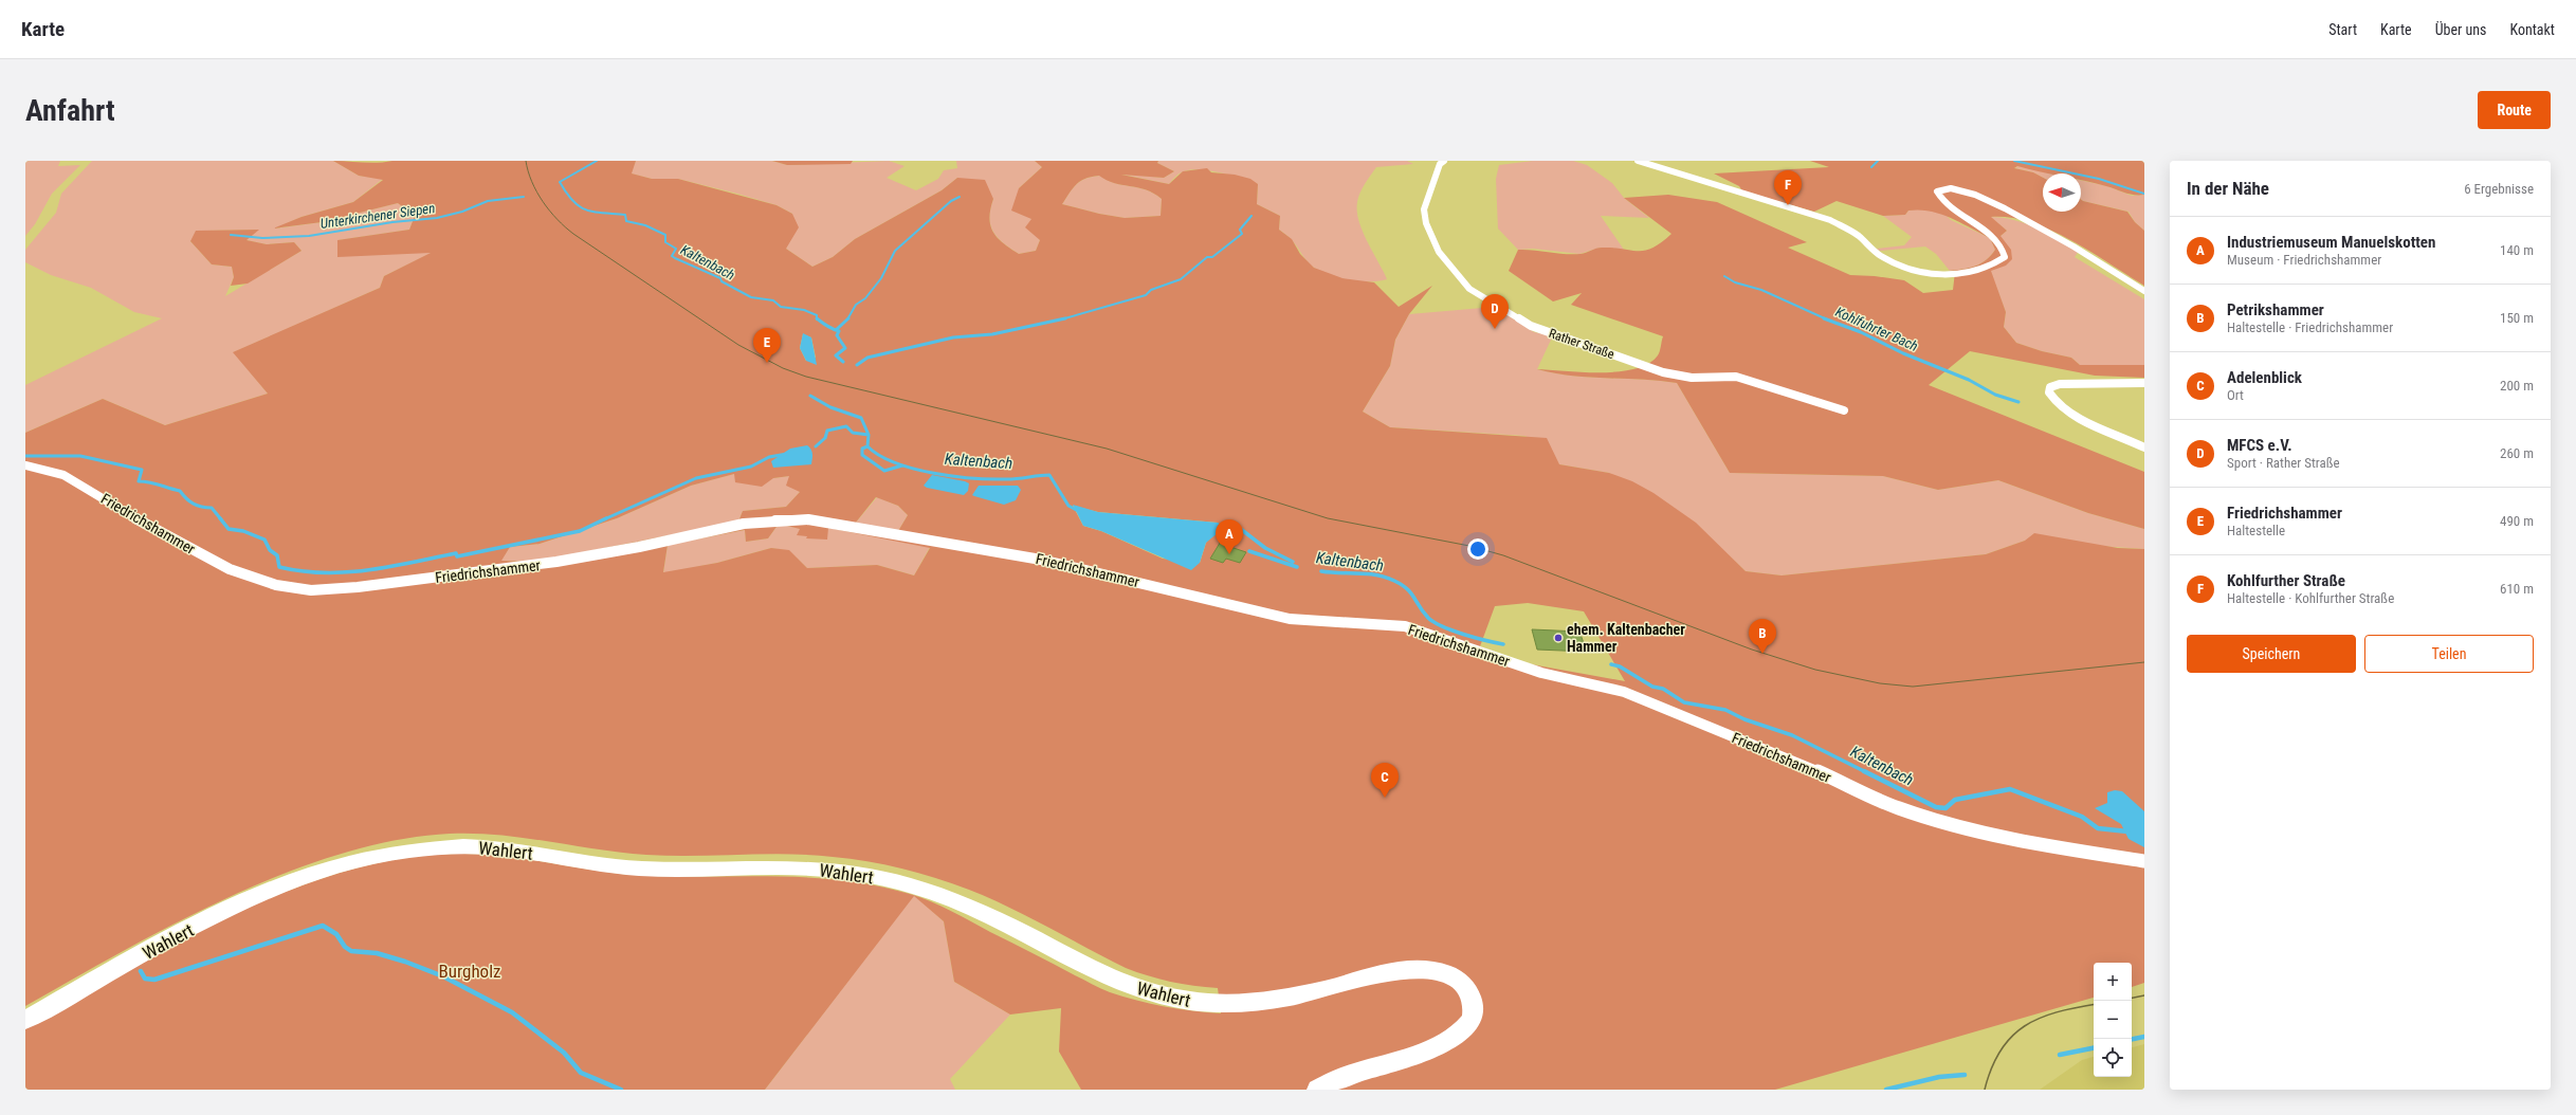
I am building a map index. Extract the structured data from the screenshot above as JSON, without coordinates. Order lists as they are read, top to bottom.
{
  "streets": {
    "main road": ["Wahlert"],
    "street": ["Rather Straße", "Friedrichshammer"]
  },
  "water": ["Unterkirchener Siepen", "Kaltenbach", "Kohlfuhrter Bach"],
  "parks": ["Burgholz"],
  "places": ["ehem. Kaltenbacher Hammer"],
  "north": "left",
  "page": {
    "header": "Karte",
    "nav": [
      "Start",
      "Karte",
      "Über uns",
      "Kontakt"
    ],
    "buttons": [
      "Route",
      ["Speichern", "Teilen"]
    ],
    "title": "Anfahrt",
    "heading": ["In der Nähe", "6 Ergebnisse"],
    "pins": [
      "F",
      "D",
      "E",
      "A",
      "B",
      "C"
    ],
    "list": [
      {
        "mark": "A",
        "name": "Industriemuseum Manuelskotten",
        "note": "Museum · Friedrichshammer",
        "value": "140 m"
      },
      {
        "mark": "B",
        "name": "Petrikshammer",
        "note": "Haltestelle · Friedrichshammer",
        "value": "150 m"
      },
      {
        "mark": "C",
        "name": "Adelenblick",
        "note": "Ort",
        "value": "200 m"
      },
      {
        "mark": "D",
        "name": "MFCS e.V.",
        "note": "Sport · Rather Straße",
        "value": "260 m"
      },
      {
        "mark": "E",
        "name": "Friedrichshammer",
        "note": "Haltestelle",
        "value": "490 m"
      },
      {
        "mark": "F",
        "name": "Kohlfurther Straße",
        "note": "Haltestelle · Kohlfurther Straße",
        "value": "610 m"
      }
    ],
    "map_buttons": ["+", "−"]
  }
}
